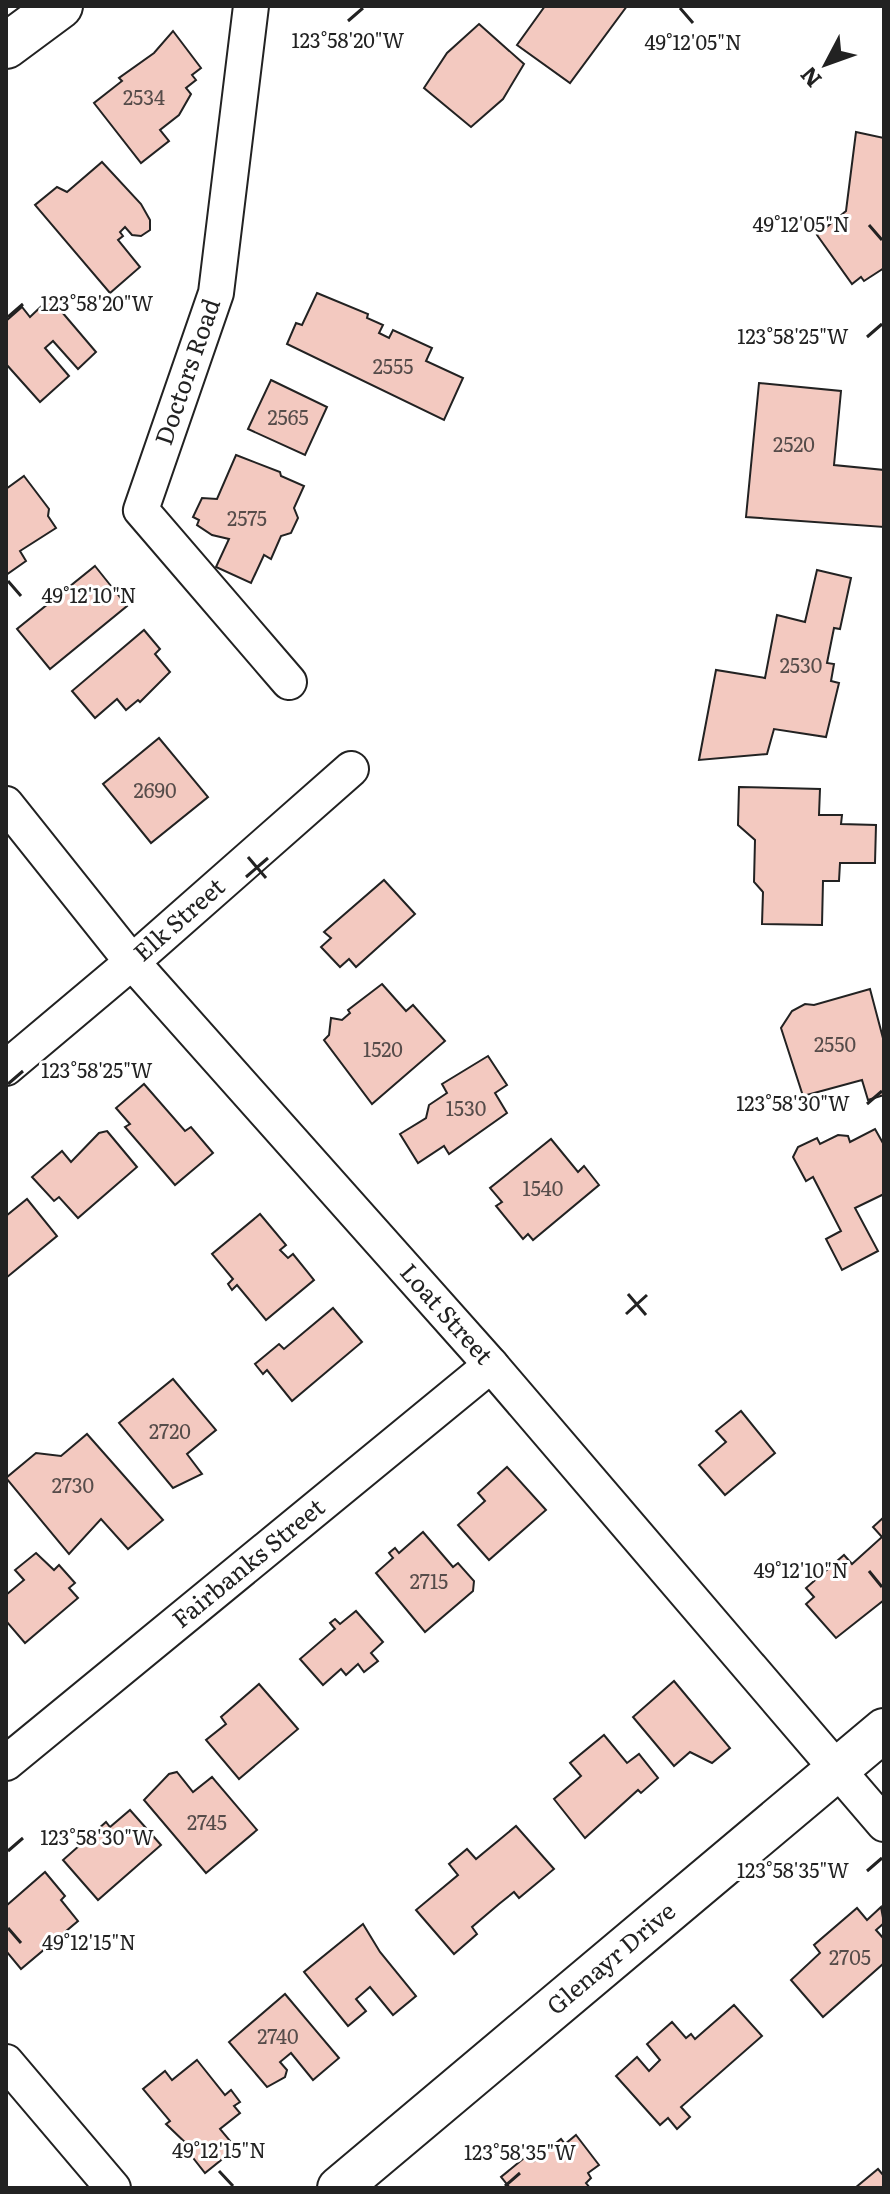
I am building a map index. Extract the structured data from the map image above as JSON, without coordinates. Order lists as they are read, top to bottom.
{
  "streets": {
    "street": [
      "Doctors Road",
      "Elk Street",
      "Loat Street",
      "Fairbanks Street",
      "Glenayr Drive"
    ]
  },
  "crossings": [
    ["Elk Street", "Loat Street"],
    ["Loat Street", "Fairbanks Street"],
    ["Loat Street", "Glenayr Drive"]
  ],
  "house_numbers": [
    "2534",
    "2555",
    "2565",
    "2520",
    "2575",
    "2530",
    "2690",
    "2550",
    "1520",
    "1530",
    "1540",
    "2720",
    "2730",
    "2715",
    "2745",
    "2705",
    "2740"
  ],
  "north": "bottom left",
  "coordinates": [
    "123°58'20\"W",
    "49°12'05\"N",
    "123°58'25\"W",
    "49°12'10\"N",
    "123°58'30\"W",
    "123°58'35\"W",
    "49°12'15\"N"
  ]
}
